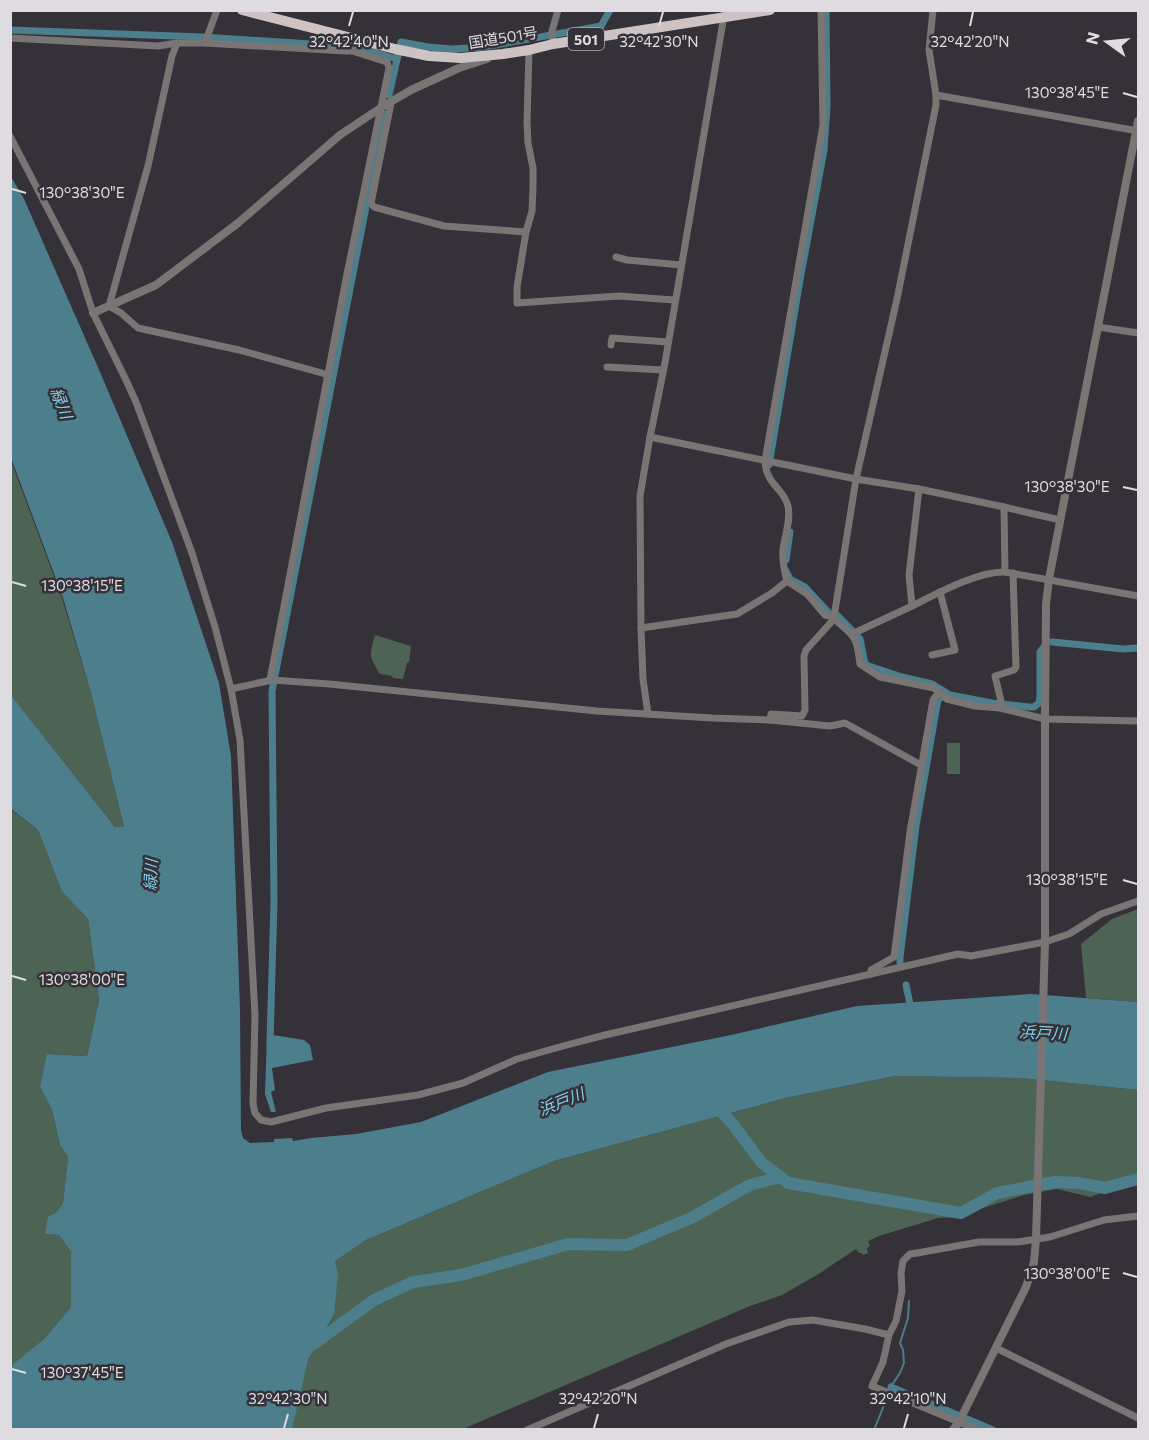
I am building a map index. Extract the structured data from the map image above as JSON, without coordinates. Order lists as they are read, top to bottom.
{
  "streets": {
    "highway": ["国道501号", "501"]
  },
  "water": ["緑川", "浜戸川"],
  "north": "left",
  "coordinates": [
    "32°42'40\"N",
    "32°42'30\"N",
    "32°42'20\"N",
    "130°38'45\"E",
    "130°38'30\"E",
    "130°38'15\"E",
    "130°38'00\"E",
    "130°37'45\"E",
    "32°42'10\"N"
  ]
}
